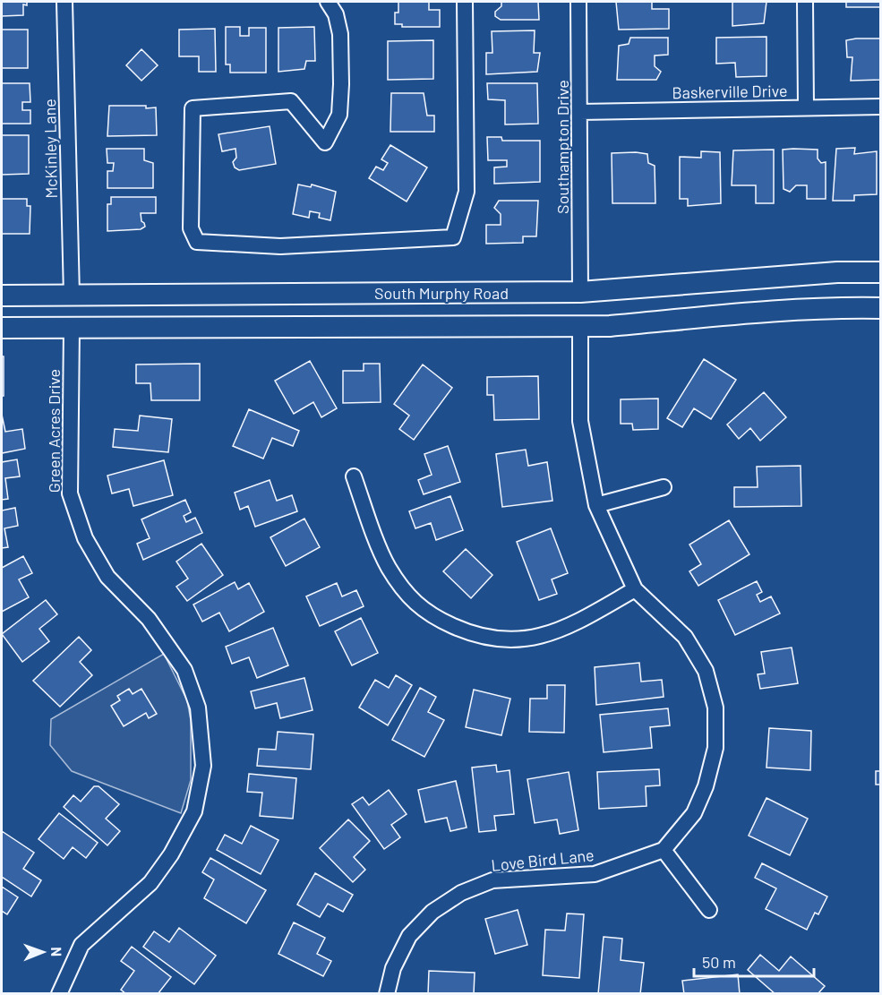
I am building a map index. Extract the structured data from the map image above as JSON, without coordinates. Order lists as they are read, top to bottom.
{
  "streets": {
    "main road": ["South Murphy Road"],
    "street": [
      "Baskerville Drive",
      "Southampton Drive",
      "McKinley Lane",
      "Green Acres Drive",
      "Love Bird Lane"
    ]
  },
  "crossings": [
    ["Baskerville Drive", "Southampton Drive"],
    ["Southampton Drive", "South Murphy Road"],
    ["McKinley Lane", "South Murphy Road"],
    ["South Murphy Road", "Green Acres Drive"]
  ],
  "scale_bar": "50 m",
  "north": "right"
}
